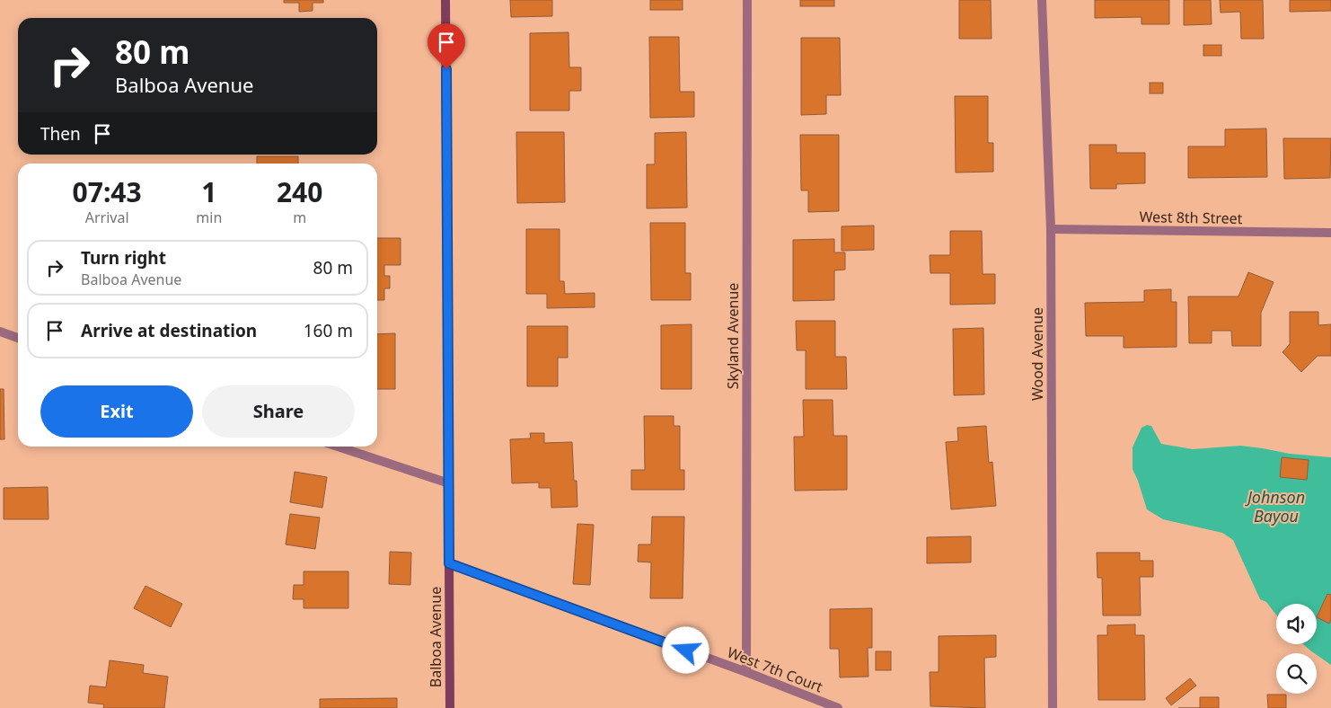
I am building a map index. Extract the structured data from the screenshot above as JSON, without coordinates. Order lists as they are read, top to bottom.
{
  "streets": {
    "street": [
      "West 8th Street",
      "Skyland Avenue",
      "Wood Avenue",
      "Balboa Avenue",
      "West 7th Court"
    ]
  },
  "crossings": [
    ["West 8th Street", "Wood Avenue"],
    ["Skyland Avenue", "West 7th Court"],
    ["Balboa Avenue", "West 7th Court"]
  ],
  "water": ["Johnson Bayou"],
  "page": {
    "turn": ["80 m", "Balboa Avenue"],
    "then": "Then",
    "eta": [
      "07:43",
      "Arrival",
      "1",
      "min",
      "240",
      "m"
    ],
    "list": [
      {
        "name": "Turn right",
        "note": "Balboa Avenue",
        "value": "80 m"
      },
      {
        "name": "Arrive at destination",
        "value": "160 m"
      }
    ],
    "buttons": ["Exit", "Share"]
  }
}
